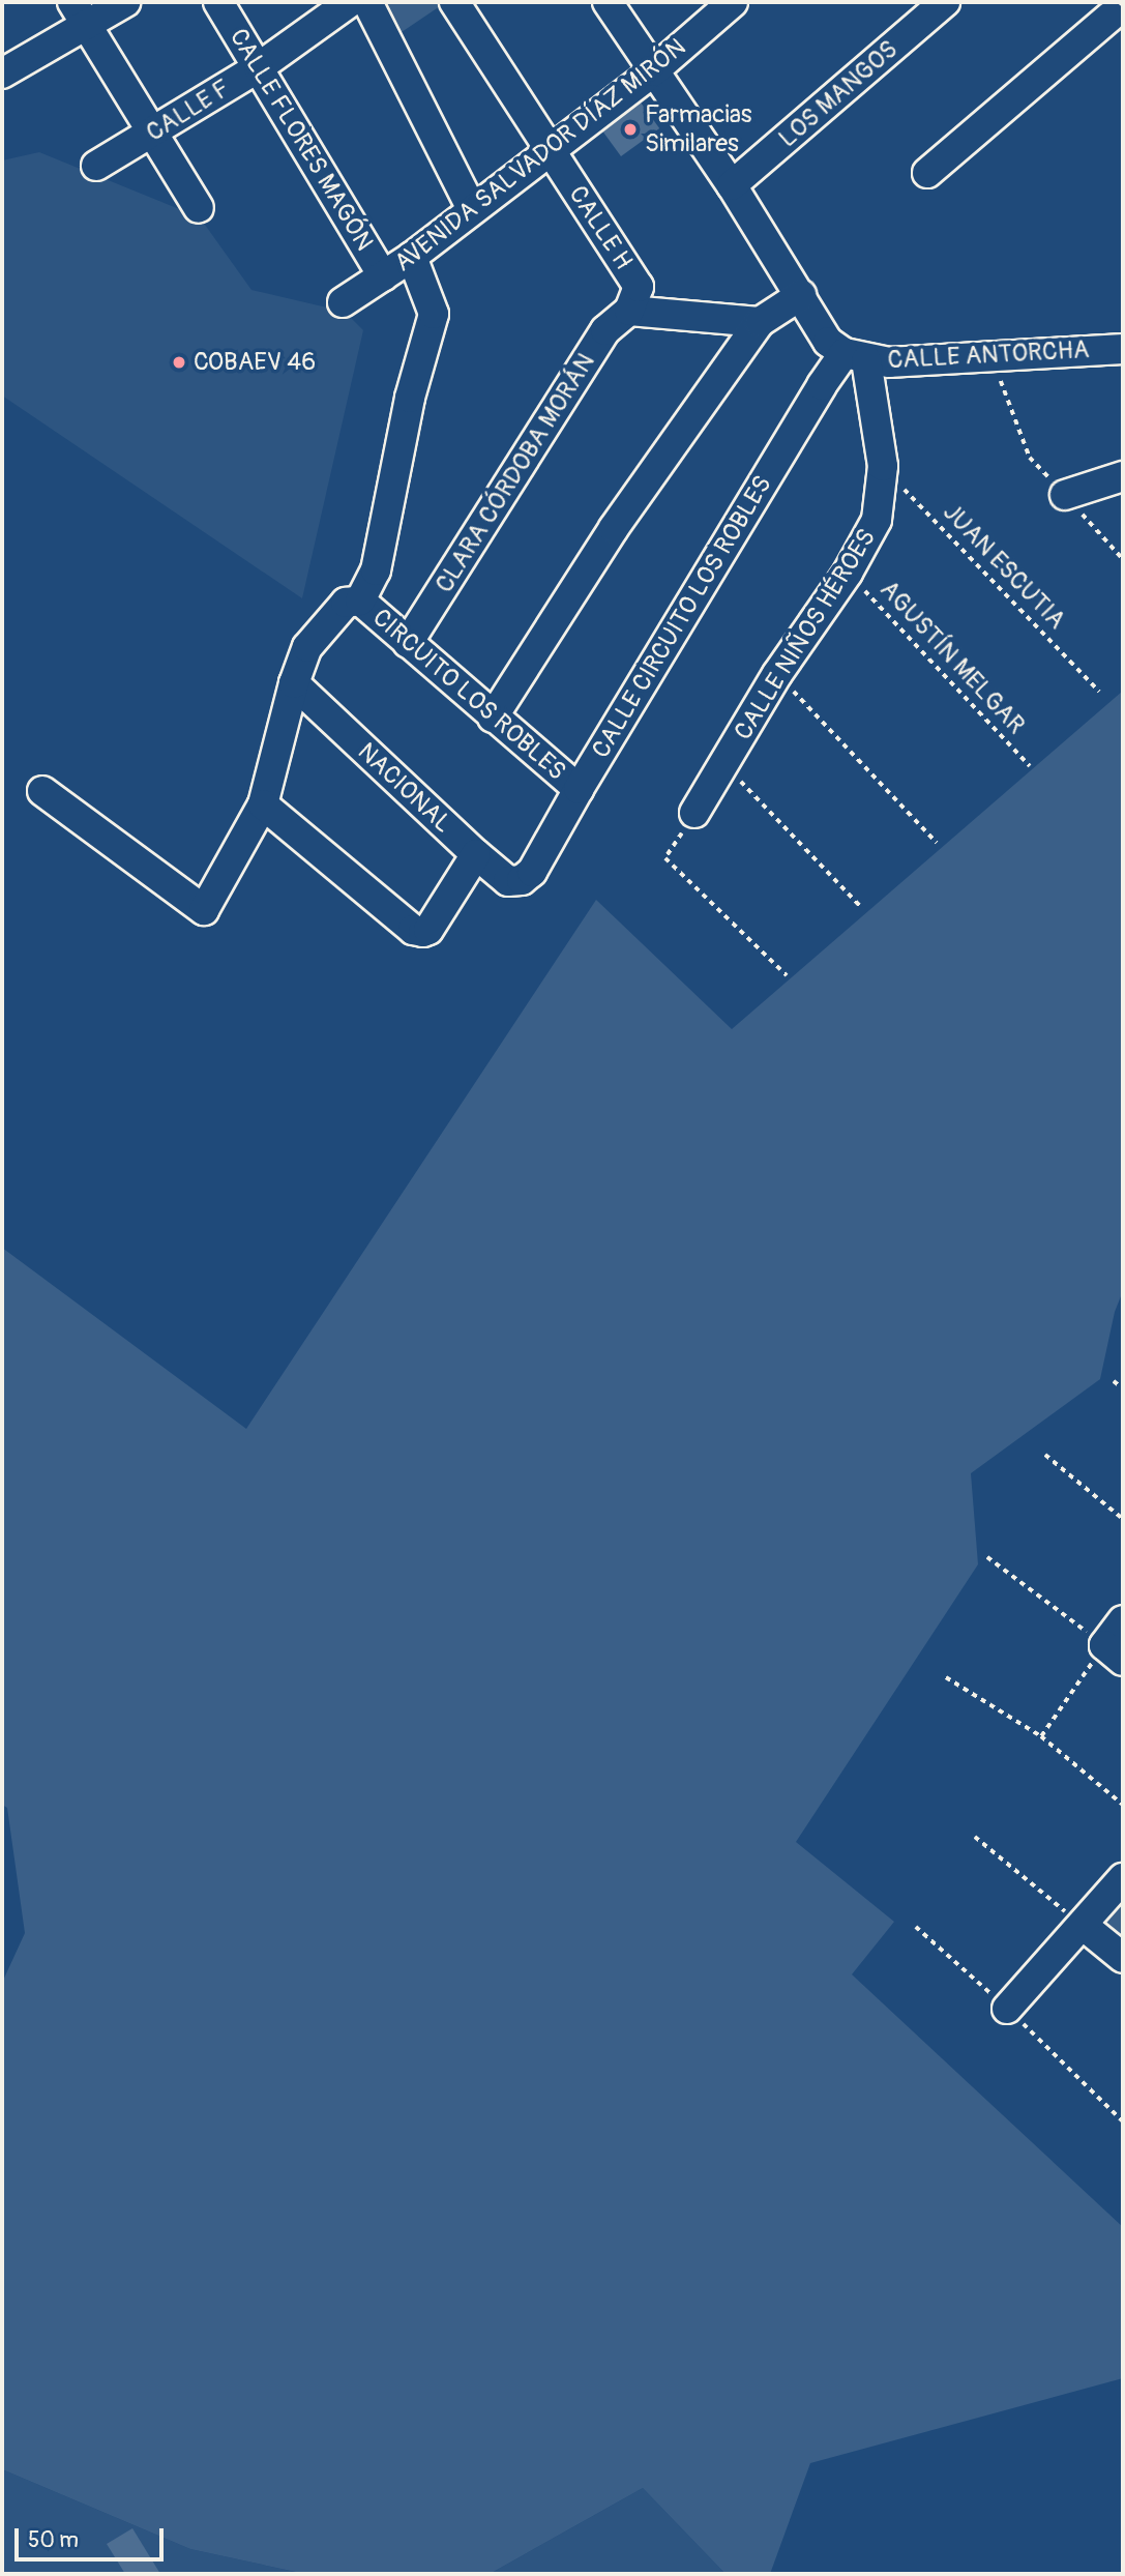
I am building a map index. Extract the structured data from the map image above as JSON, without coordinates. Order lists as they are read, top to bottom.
{
  "streets": {
    "street": [
      "LOS MANGOS",
      "CALLE F",
      "CALLE FLORES MAGÓN",
      "AVENIDA SALVADOR DÍAZ MIRÓN",
      "CALLE H",
      "CALLE ANTORCHA",
      "CLARA CÓRDOBA MORÁN",
      "CALLE CIRCUITO LOS ROBLES",
      "CALLE NIÑOS HÉROES",
      "CIRCUITO LOS ROBLES",
      "NACIONAL"
    ],
    "path": ["JUAN ESCUTIA", "AGUSTÍN MELGAR"]
  },
  "crossings": [
    ["CALLE F", "CALLE FLORES MAGÓN"],
    ["CALLE FLORES MAGÓN", "AVENIDA SALVADOR DÍAZ MIRÓN"],
    ["AVENIDA SALVADOR DÍAZ MIRÓN", "CALLE H"],
    ["CALLE H", "CLARA CÓRDOBA MORÁN"],
    ["CALLE ANTORCHA", "CALLE CIRCUITO LOS ROBLES"],
    ["CALLE ANTORCHA", "CALLE NIÑOS HÉROES"],
    ["CLARA CÓRDOBA MORÁN", "CIRCUITO LOS ROBLES"],
    ["JUAN ESCUTIA", "CALLE NIÑOS HÉROES"],
    ["CALLE CIRCUITO LOS ROBLES", "CALLE NIÑOS HÉROES"],
    ["CALLE CIRCUITO LOS ROBLES", "CIRCUITO LOS ROBLES"],
    ["CALLE CIRCUITO LOS ROBLES", "NACIONAL"],
    ["CALLE NIÑOS HÉROES", "AGUSTÍN MELGAR"]
  ],
  "places": ["Farmacias Similares", "COBAEV 46"],
  "scale_bar": "50 m"
}
